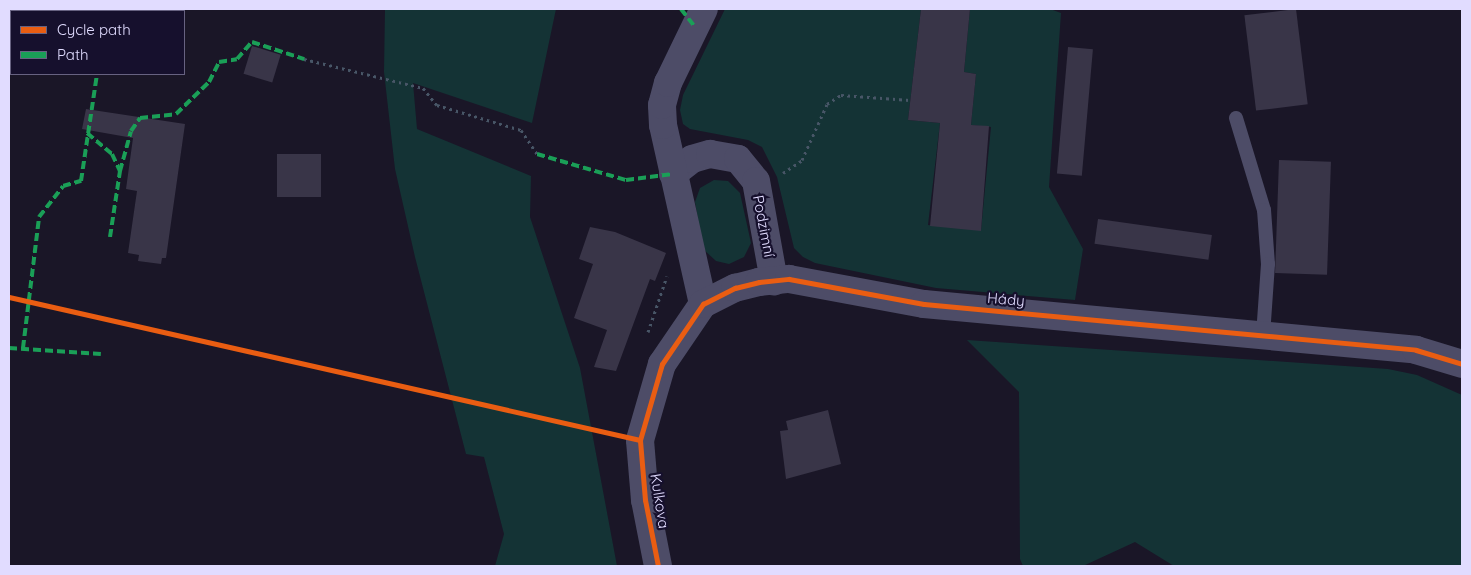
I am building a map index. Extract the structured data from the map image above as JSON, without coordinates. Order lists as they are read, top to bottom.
{
  "streets": {
    "street": ["Podzimní", "Hády", "Kulkova"]
  },
  "crossings": [
    ["Podzimní", "Hády"]
  ],
  "legend": ["Cycle path", "Path"]
}
